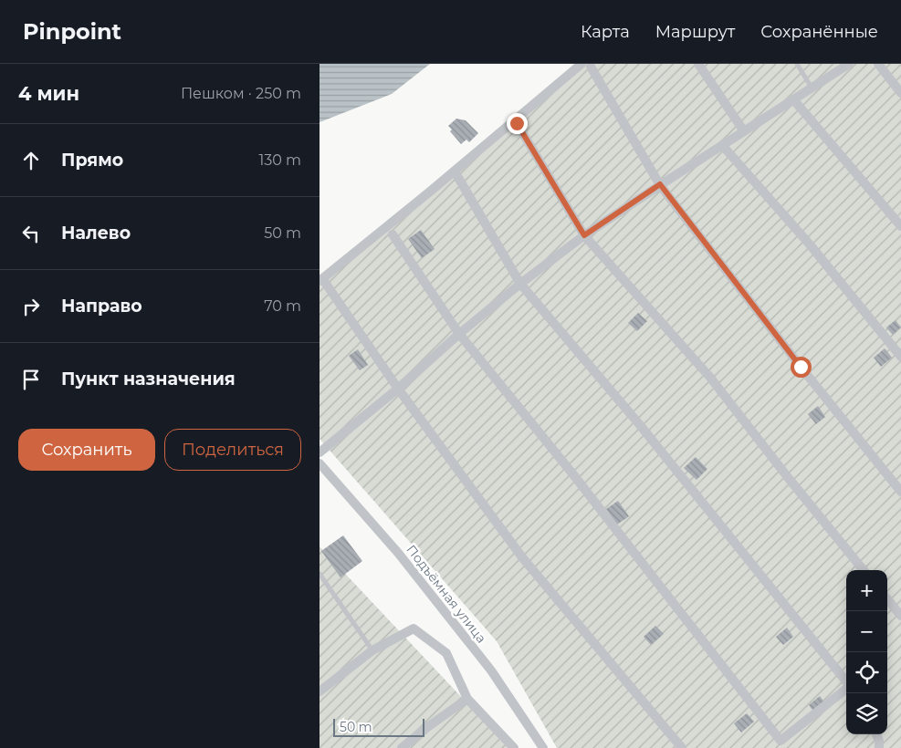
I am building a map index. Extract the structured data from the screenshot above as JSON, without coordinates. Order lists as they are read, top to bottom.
{
  "streets": {
    "street": ["Подъёмная улица"]
  },
  "scale_bar": "50 m",
  "page": {
    "header": "Pinpoint",
    "nav": ["Карта", "Маршрут", "Сохранённые"],
    "heading": ["4 мин", "Пешком · 250 m"],
    "list": [
      ["Прямо", "130 m"],
      ["Налево", "50 m"],
      ["Направо", "70 m"],
      "Пункт назначения"
    ],
    "buttons": ["Сохранить", "Поделиться"],
    "map_buttons": ["+", "−"],
    "scale": "50 m"
  }
}
